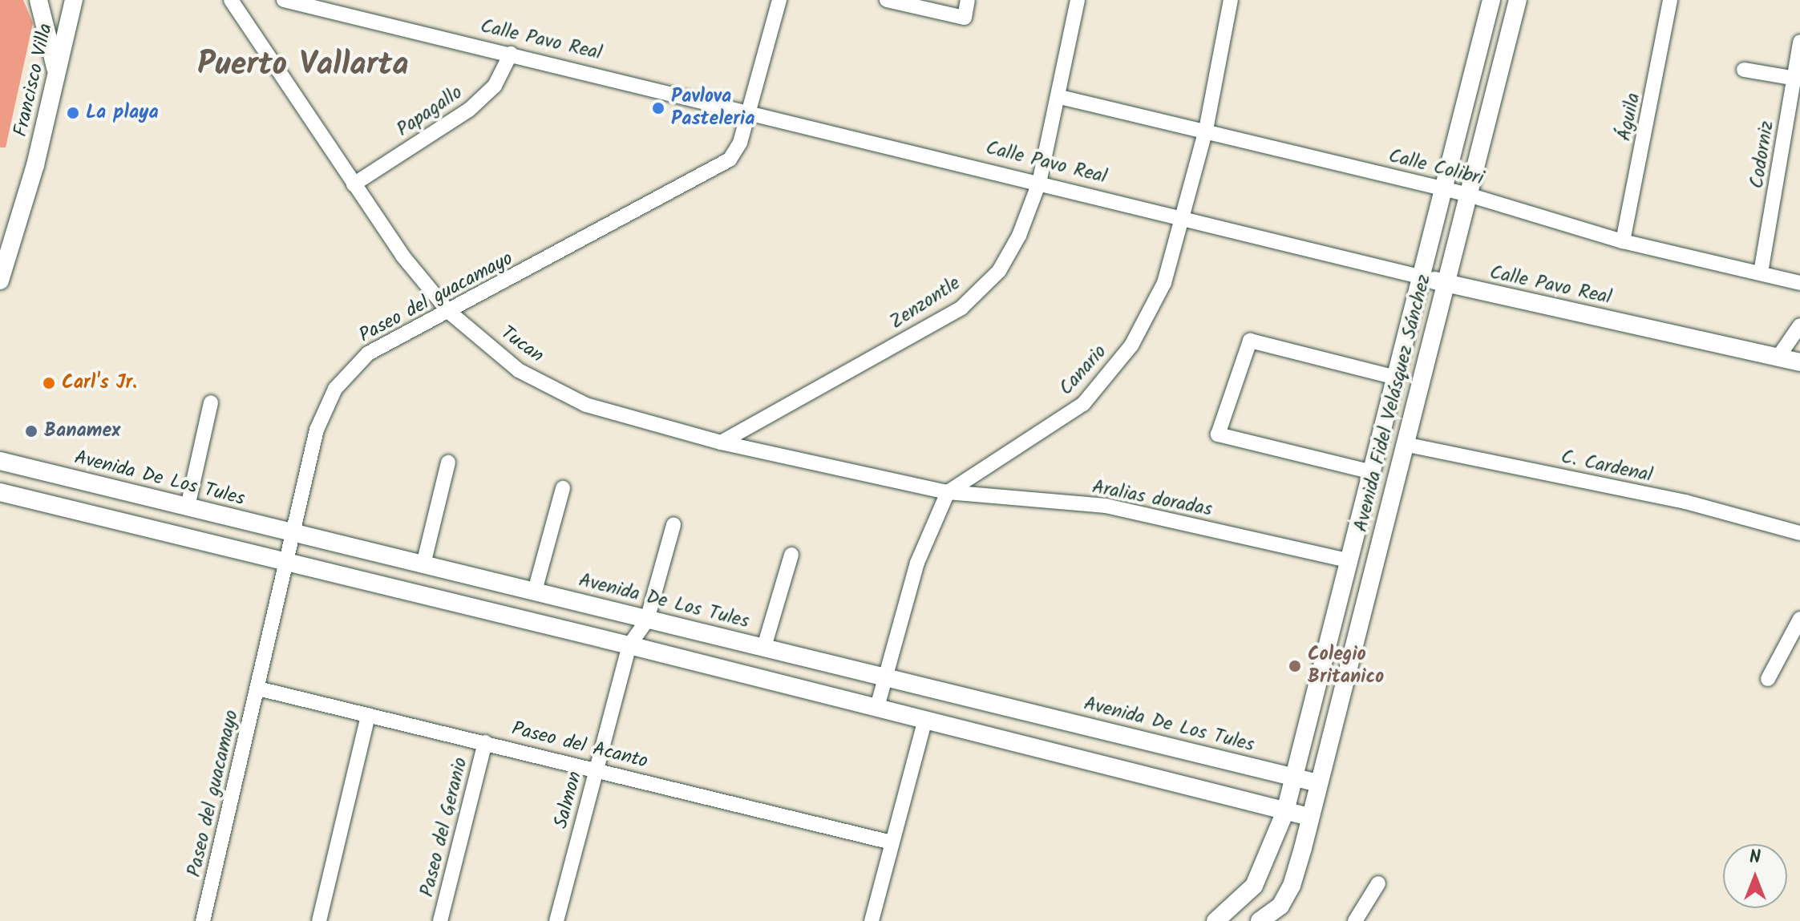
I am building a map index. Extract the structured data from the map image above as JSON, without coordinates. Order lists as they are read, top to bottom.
{
  "streets": {
    "street": [
      "Calle Pavo Real",
      "Francisco Villa",
      "Papagallo",
      "Águila",
      "Codorniz",
      "Calle Colibri",
      "Paseo del guacamayo",
      "Zenzontle",
      "Tucan",
      "Canario",
      "Avenida Fidel Velásquez Sánchez",
      "C. Cardenal",
      "Avenida De Los Tules",
      "Aralias doradas",
      "Paseo del Acanto",
      "Salmon",
      "Paseo del Geranio"
    ]
  },
  "crossings": [
    ["Calle Pavo Real", "Papagallo"],
    ["Calle Pavo Real", "Paseo del guacamayo"],
    ["Calle Pavo Real", "Zenzontle"],
    ["Calle Pavo Real", "Canario"],
    ["Calle Pavo Real", "Avenida Fidel Velásquez Sánchez"],
    ["Papagallo", "Tucan"],
    ["Águila", "Calle Colibri"],
    ["Codorniz", "Calle Colibri"],
    ["Calle Colibri", "Zenzontle"],
    ["Calle Colibri", "Canario"],
    ["Calle Colibri", "Avenida Fidel Velásquez Sánchez"],
    ["Paseo del guacamayo", "Tucan"],
    ["Paseo del guacamayo", "Avenida De Los Tules"],
    ["Paseo del guacamayo", "Paseo del Acanto"],
    ["Zenzontle", "Tucan"],
    ["Tucan", "Canario"],
    ["Tucan", "Aralias doradas"],
    ["Canario", "Aralias doradas"],
    ["Avenida Fidel Velásquez Sánchez", "C. Cardenal"],
    ["Avenida Fidel Velásquez Sánchez", "Avenida De Los Tules"],
    ["Avenida Fidel Velásquez Sánchez", "Aralias doradas"],
    ["Avenida De Los Tules", "Salmon"],
    ["Paseo del Acanto", "Salmon"],
    ["Paseo del Acanto", "Paseo del Geranio"]
  ],
  "districts": ["Puerto Vallarta"],
  "places": [
    "Pavlova Pasteleria",
    "La playa",
    "Carl's Jr.",
    "Banamex",
    "Colegio Britanico"
  ],
  "north": "top"
}
